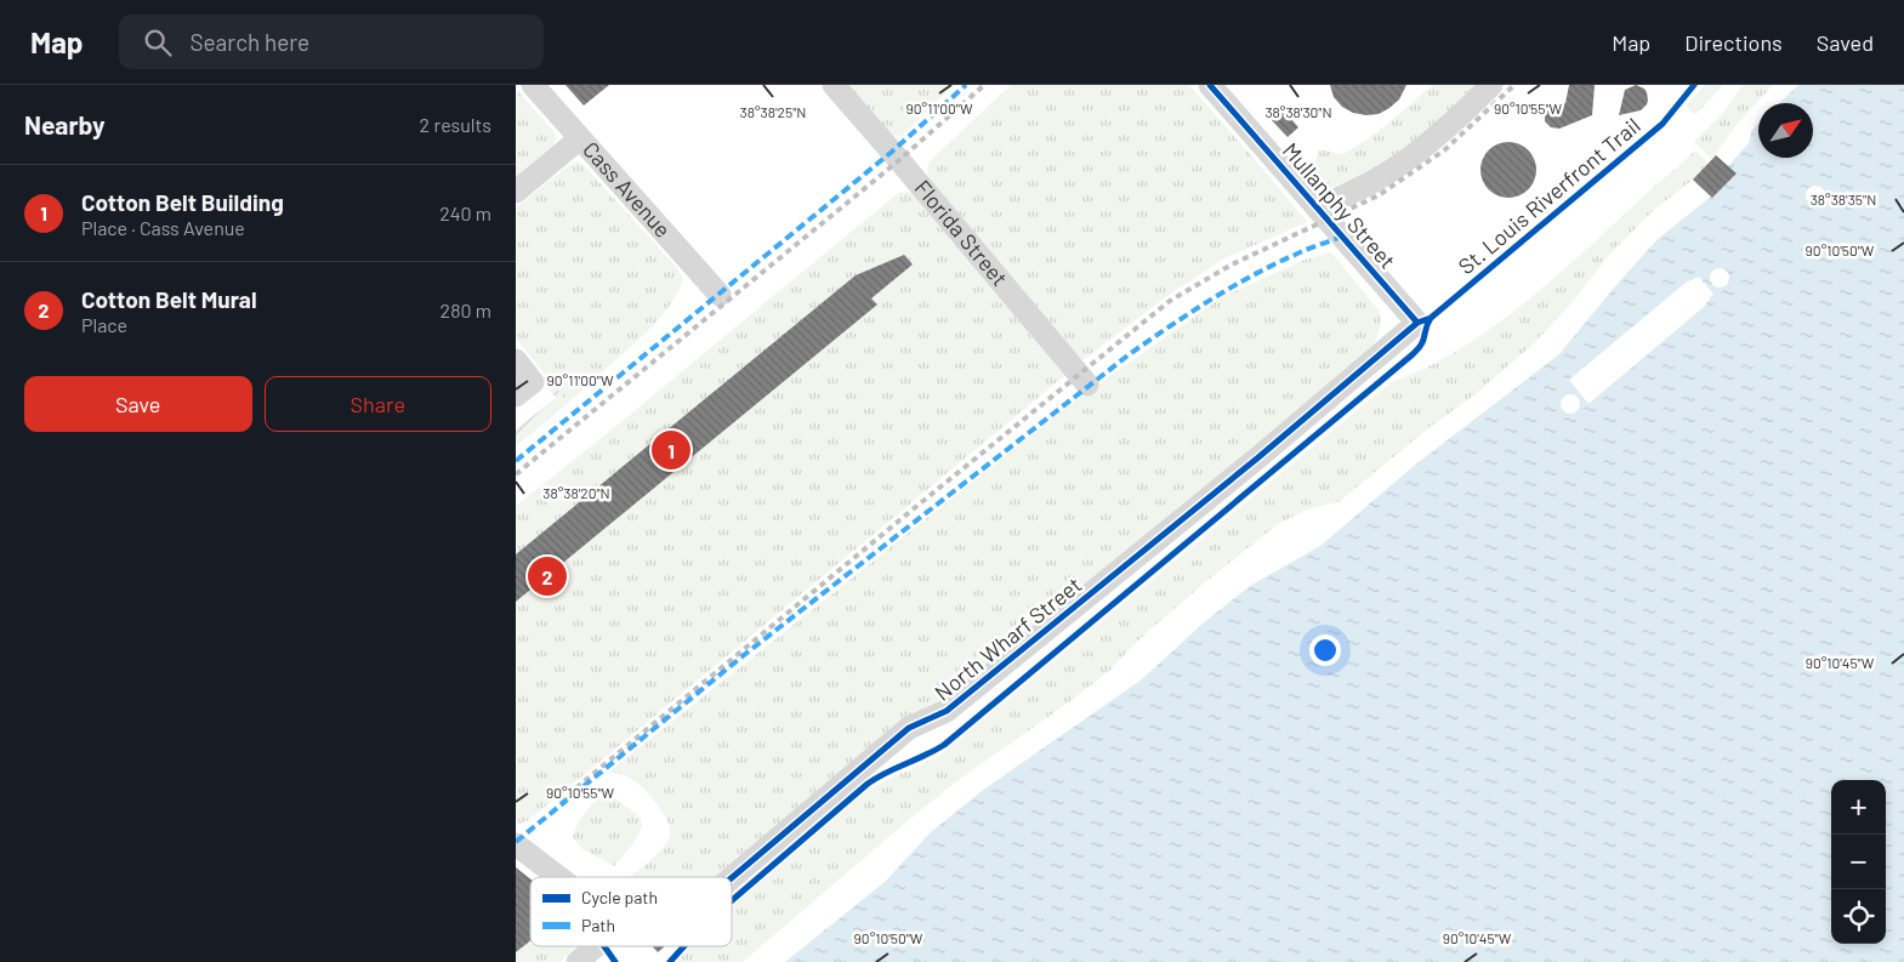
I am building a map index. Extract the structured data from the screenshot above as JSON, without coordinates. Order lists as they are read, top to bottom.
{
  "streets": {
    "street": [
      "Cass Avenue",
      "Mullanphy Street",
      "Florida Street",
      "North Wharf Street"
    ],
    "cycle path": ["St. Louis Riverfront Trail"]
  },
  "crossings": [
    ["Mullanphy Street", "North Wharf Street"]
  ],
  "legend": ["Cycle path", "Path"],
  "north": "top right",
  "page": {
    "header": "Map",
    "search": "Search here",
    "nav": ["Map", "Directions", "Saved"],
    "heading": ["Nearby", "2 results"],
    "list": [
      {
        "mark": "1",
        "name": "Cotton Belt Building",
        "note": "Place · Cass Avenue",
        "value": "240 m"
      },
      {
        "mark": "2",
        "name": "Cotton Belt Mural",
        "note": "Place",
        "value": "280 m"
      }
    ],
    "buttons": ["Save", "Share"],
    "pins": ["1", "2"],
    "map_buttons": ["+", "−"]
  },
  "coordinates": [
    "90°11'00\"W",
    "90°10'55\"W",
    "38°38'25\"N",
    "38°38'30\"N",
    "38°38'35\"N",
    "90°10'50\"W",
    "38°38'20\"N",
    "90°10'45\"W"
  ]
}
